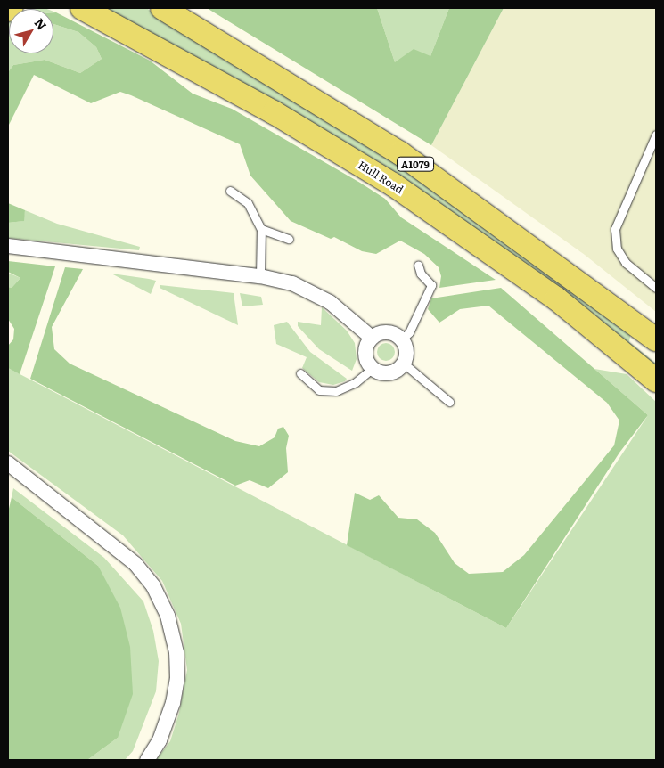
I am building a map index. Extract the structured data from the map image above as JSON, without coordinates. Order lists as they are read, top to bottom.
{
  "streets": {
    "main road": ["A1079", "Hull Road"]
  },
  "north": "top right"
}
